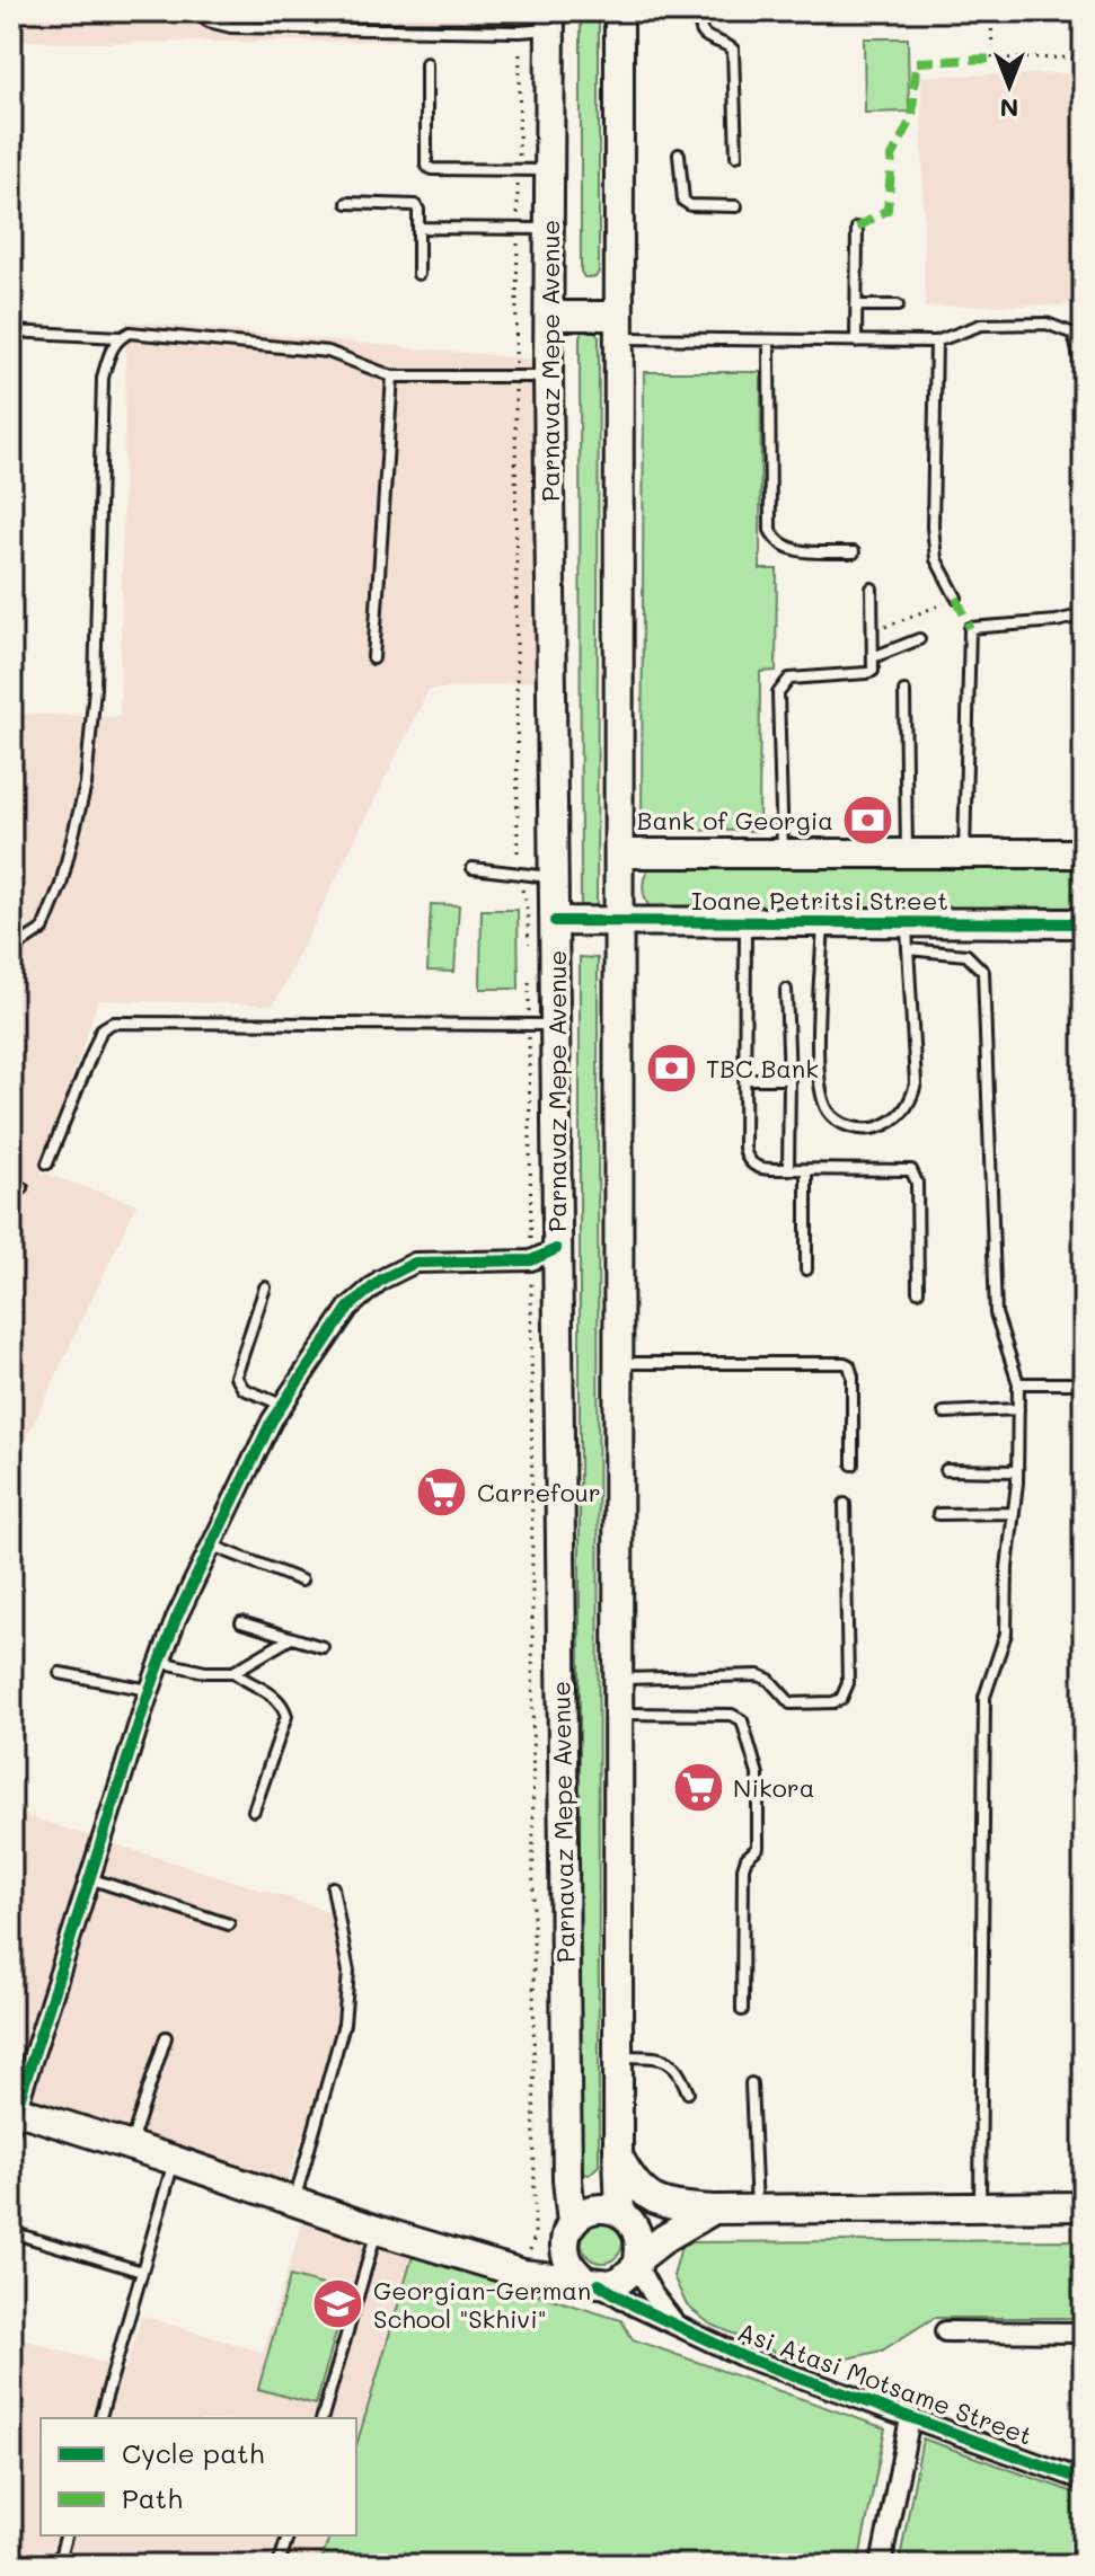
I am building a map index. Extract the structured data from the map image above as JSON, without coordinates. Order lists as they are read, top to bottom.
{
  "streets": {
    "main road": ["Parnavaz Mepe Avenue", "Ioane Petritsi Street"],
    "street": ["Asi Atasi Motsame Street"]
  },
  "crossings": [
    ["Parnavaz Mepe Avenue", "Ioane Petritsi Street"],
    ["Parnavaz Mepe Avenue", "Asi Atasi Motsame Street"]
  ],
  "places": {
    "bank": ["Bank of Georgia", "TBC Bank"],
    "supermarket": ["Carrefour", "Nikora"],
    "school or university": ["Georgian-German School \"Skhivi\""]
  },
  "legend": ["Cycle path", "Path"],
  "north": "bottom"
}
